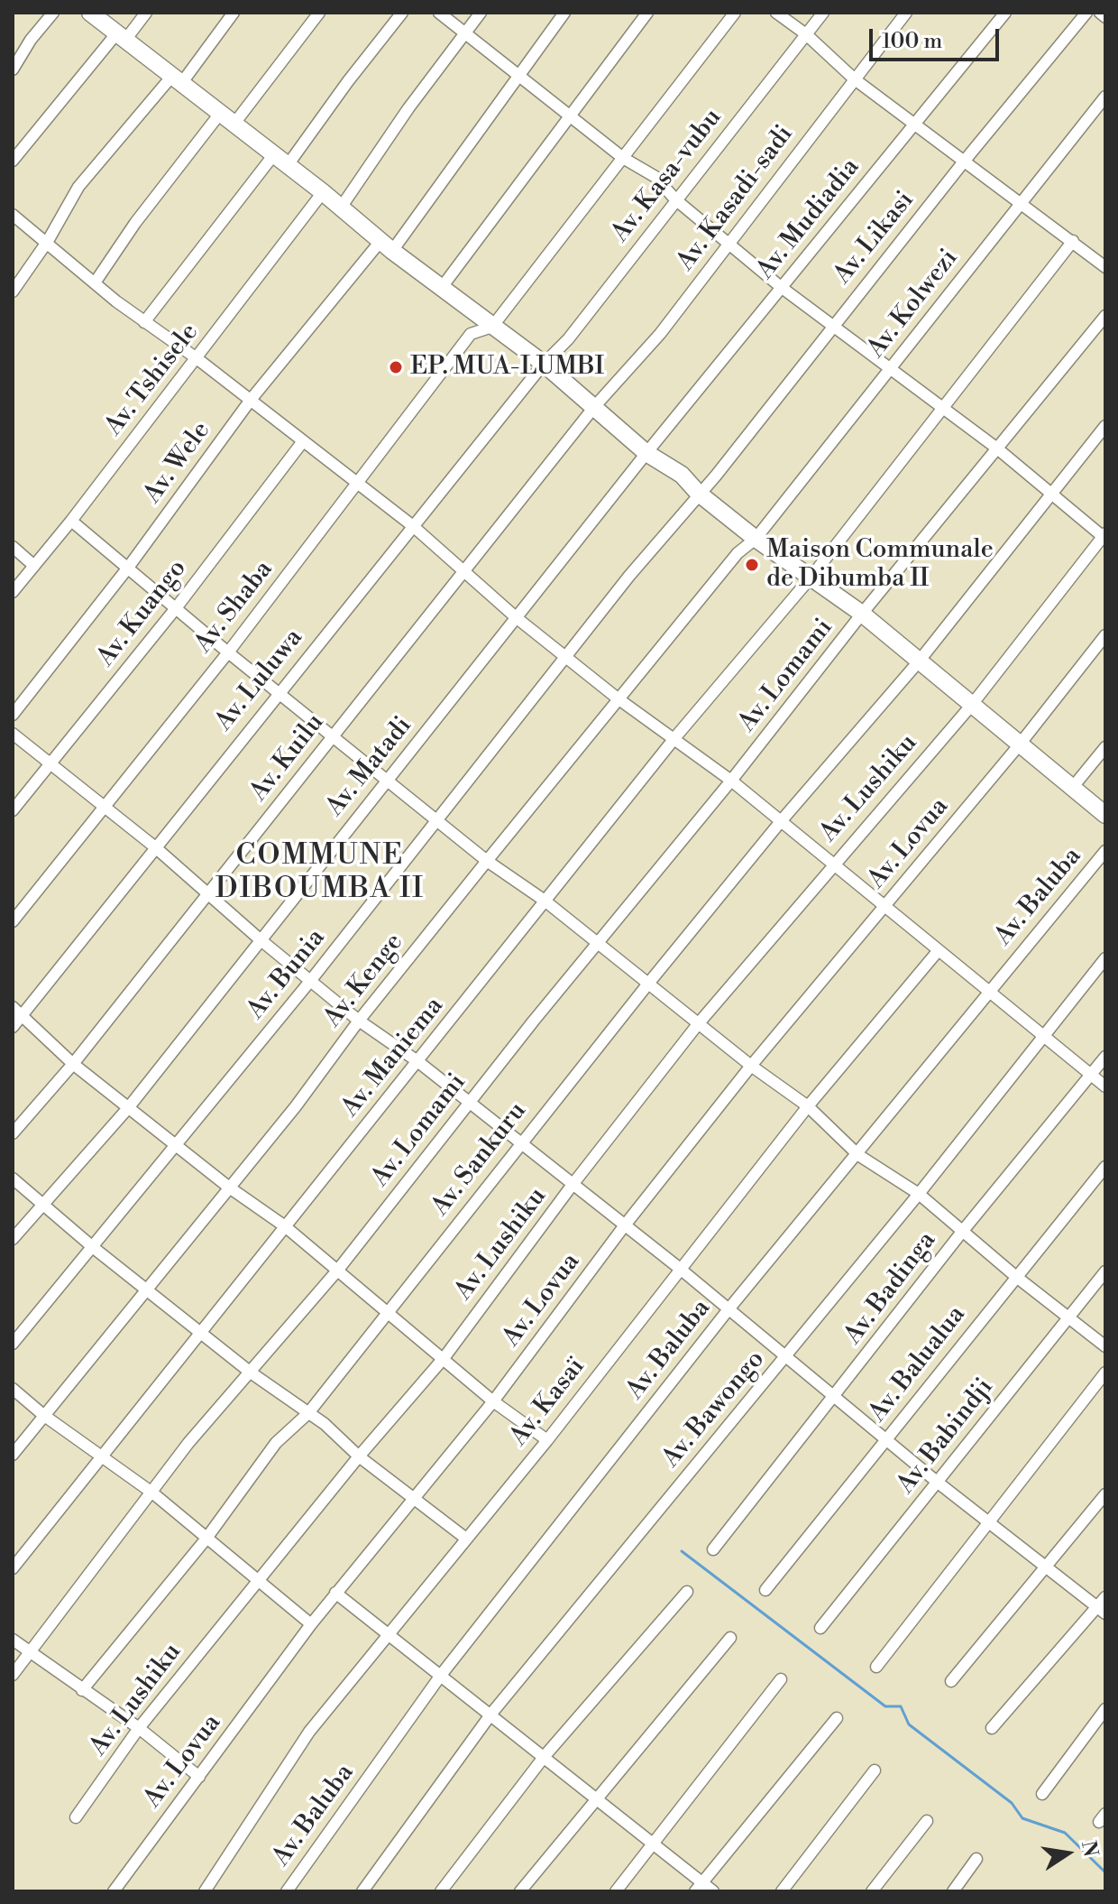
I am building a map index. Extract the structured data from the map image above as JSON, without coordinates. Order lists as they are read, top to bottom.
{
  "streets": {
    "street": [
      "Av. Kasa-vubu",
      "Av. Kasadi-sadi",
      "Av. Mudiadia",
      "Av. Likasi",
      "Av. Kolwezi",
      "Av. Tshisele",
      "Av. Wele",
      "Av. Shaba",
      "Av. Kuango",
      "Av. Lomami",
      "Av. Luluwa",
      "Av. Kuilu",
      "Av. Matadi",
      "Av. Lushiku",
      "Av. Lovua",
      "Av. Baluba",
      "Av. Bunia",
      "Av. Kenge",
      "Av. Maniema",
      "Av. Sankuru",
      "Av. Badinga",
      "Av. Balualua",
      "Av. Kasaï",
      "Av. Bawongo",
      "Av. Babindji"
    ]
  },
  "crossings": [
    ["Av. Kasa-vubu", "Av. Luluwa"],
    ["Av. Kasadi-sadi", "Av. Kuilu"],
    ["Av. Mudiadia", "Av. Matadi"],
    ["Av. Likasi", "Av. Bunia"],
    ["Av. Kolwezi", "Av. Kenge"]
  ],
  "districts": ["COMMUNE DIBOUMBA II"],
  "places": ["EP. MUA-LUMBI", "Maison Communale de Dibumba II"],
  "scale_bar": "100 m",
  "north": "right"
}
